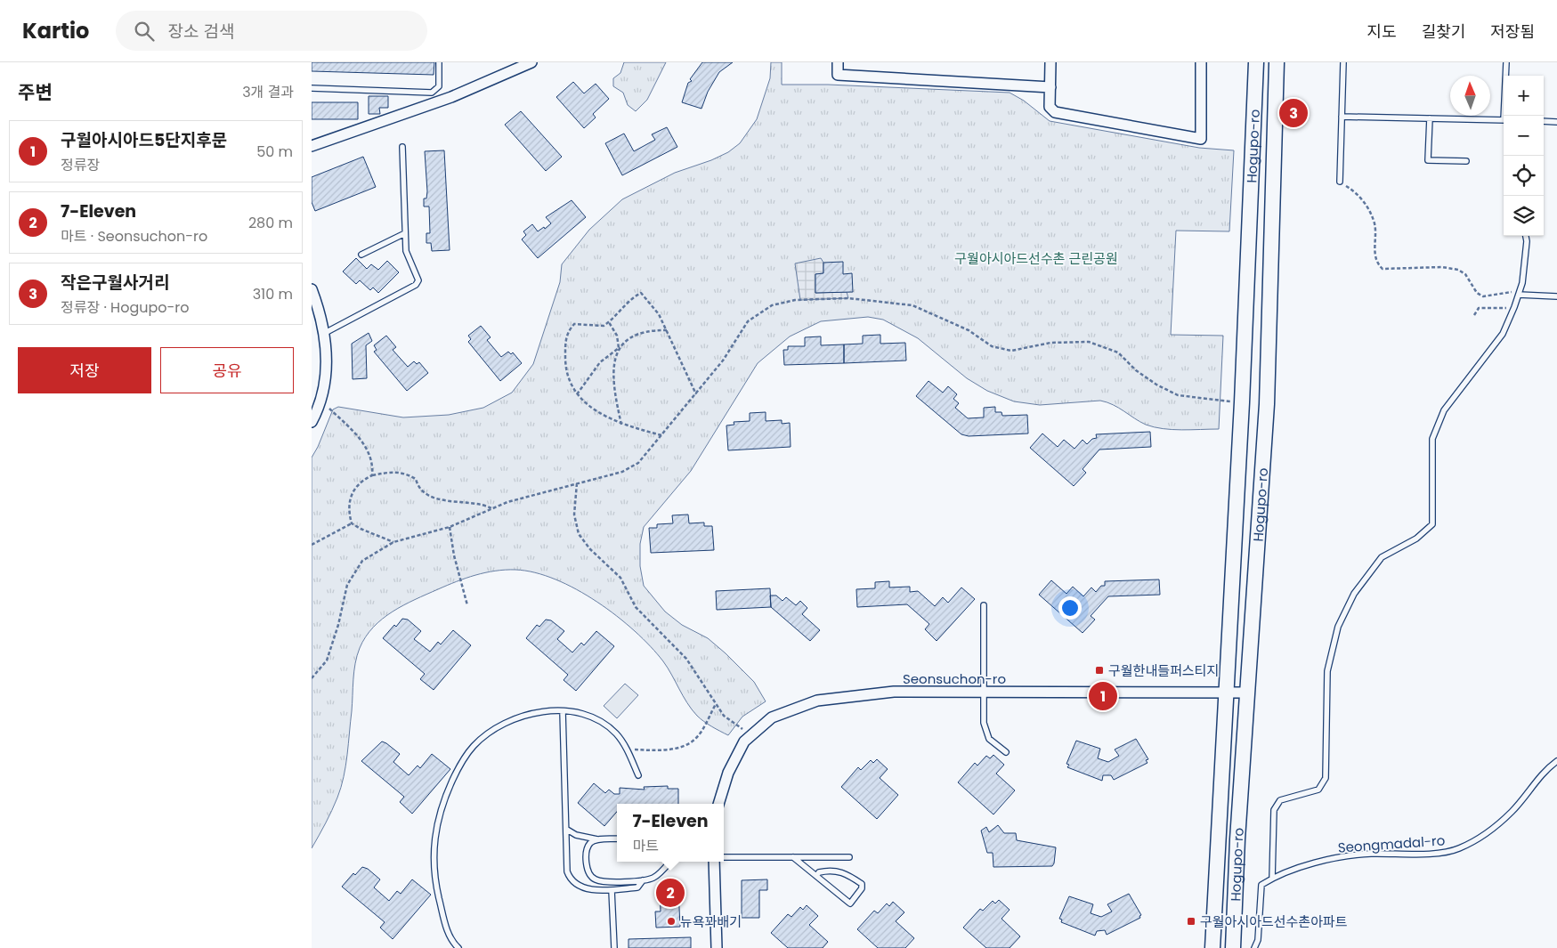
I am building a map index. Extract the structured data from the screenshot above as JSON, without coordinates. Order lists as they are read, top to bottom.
{
  "streets": {
    "main road": ["Hogupo-ro"],
    "street": ["Seonsuchon-ro"],
    "lane": ["Seongmadal-ro"]
  },
  "crossings": [
    ["Hogupo-ro", "Seonsuchon-ro"]
  ],
  "parks": ["구월아시아드선수촌 근린공원"],
  "places": {
    "transit": ["구월한내들퍼스티지", "구월아시아드선수촌아파트"],
    "other": ["뉴욕꽈배기"]
  },
  "north": "top",
  "page": {
    "header": "Kartio",
    "search": "장소 검색",
    "nav": ["지도", "길찾기", "저장됨"],
    "heading": ["주변", "3개 결과"],
    "map_buttons": ["+", "−"],
    "pins": ["3", "1", "2"],
    "list": [
      {
        "mark": "1",
        "name": "구월아시아드5단지후문",
        "note": "정류장",
        "value": "50 m"
      },
      {
        "mark": "2",
        "name": "7-Eleven",
        "note": "마트 · Seonsuchon-ro",
        "value": "280 m"
      },
      {
        "mark": "3",
        "name": "작은구월사거리",
        "note": "정류장 · Hogupo-ro",
        "value": "310 m"
      }
    ],
    "buttons": ["저장", "공유"],
    "popup": ["7-Eleven", "마트"]
  }
}
